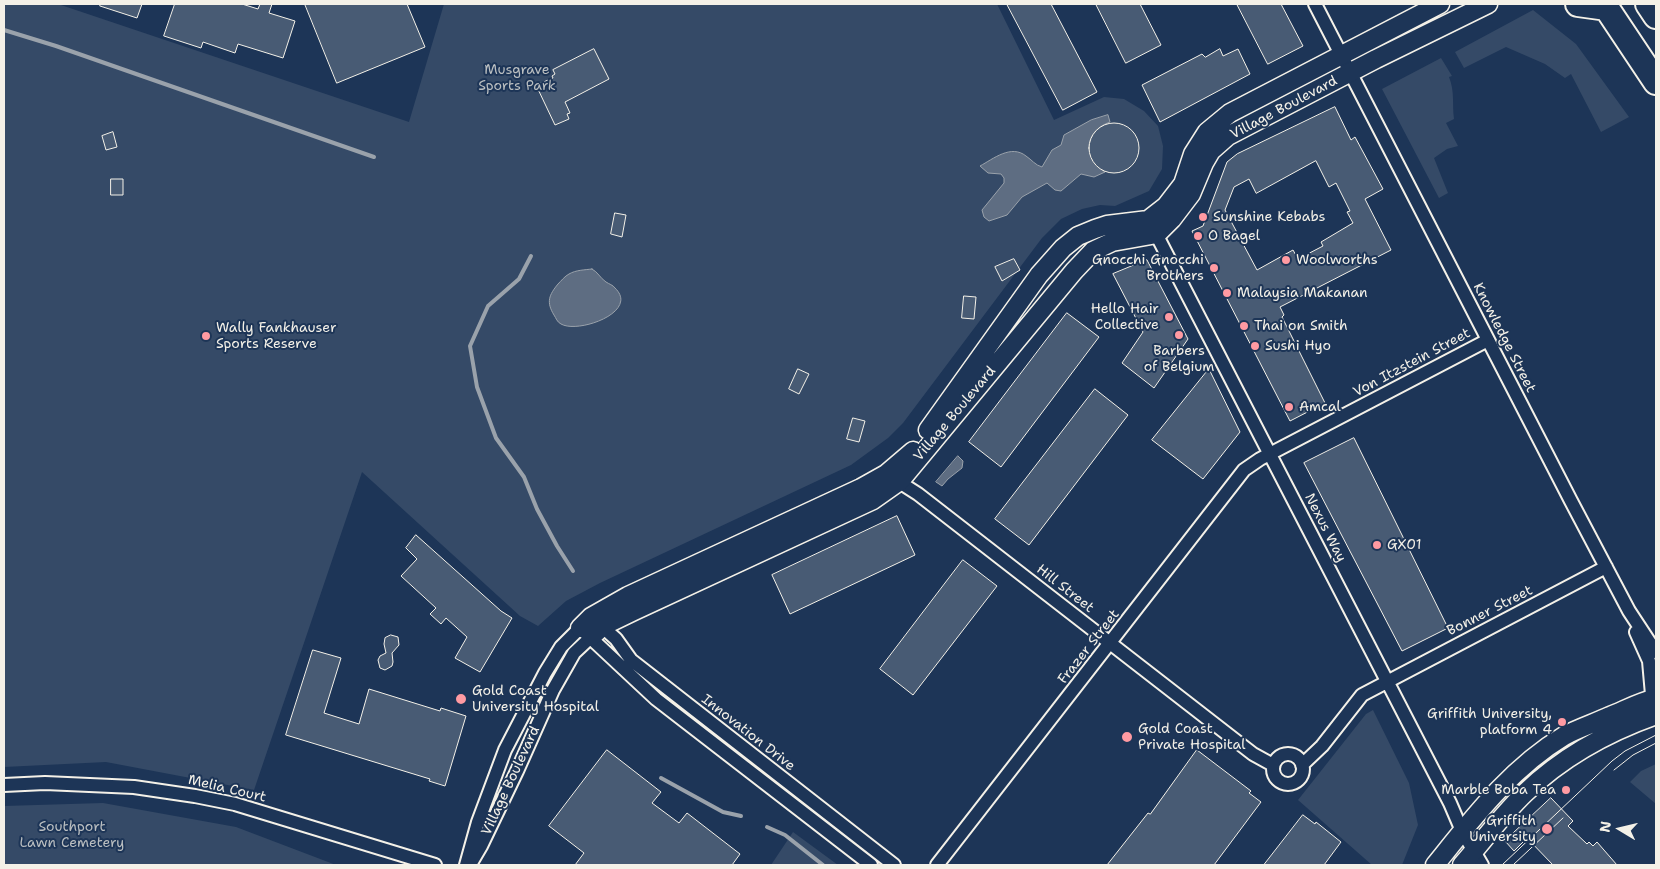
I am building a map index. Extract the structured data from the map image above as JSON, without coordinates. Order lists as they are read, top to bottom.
{
  "streets": {
    "street": [
      "Village Boulevard",
      "Knowledge Street",
      "Von Itzstein Street",
      "Nexus Way",
      "Hill Street",
      "Bonner Street",
      "Frazer Street",
      "Innovation Drive",
      "Melia Court"
    ]
  },
  "crossings": [
    ["Village Boulevard", "Knowledge Street"],
    ["Village Boulevard", "Nexus Way"],
    ["Village Boulevard", "Hill Street"],
    ["Village Boulevard", "Innovation Drive"],
    ["Knowledge Street", "Von Itzstein Street"],
    ["Knowledge Street", "Bonner Street"],
    ["Von Itzstein Street", "Nexus Way"],
    ["Von Itzstein Street", "Frazer Street"],
    ["Nexus Way", "Bonner Street"],
    ["Nexus Way", "Frazer Street"],
    ["Hill Street", "Frazer Street"]
  ],
  "parks": ["Musgrave Sports Park", "Southport Lawn Cemetery"],
  "places": [
    "Sunshine Kebabs",
    "O Bagel",
    "Woolworths",
    "Gnocchi Gnocchi Brothers",
    "Malaysia Makanan",
    "Hello Hair Collective",
    "Thai on Smith",
    "Barbers of Belgium",
    "Wally Fankhauser Sports Reserve",
    "Sushi Hyo",
    "Amcal",
    "GX01",
    "Gold Coast University Hospital",
    "Griffith University, platform 4",
    "Gold Coast Private Hospital",
    "Marble Boba Tea",
    "Griffith University"
  ],
  "north": "left"
}
